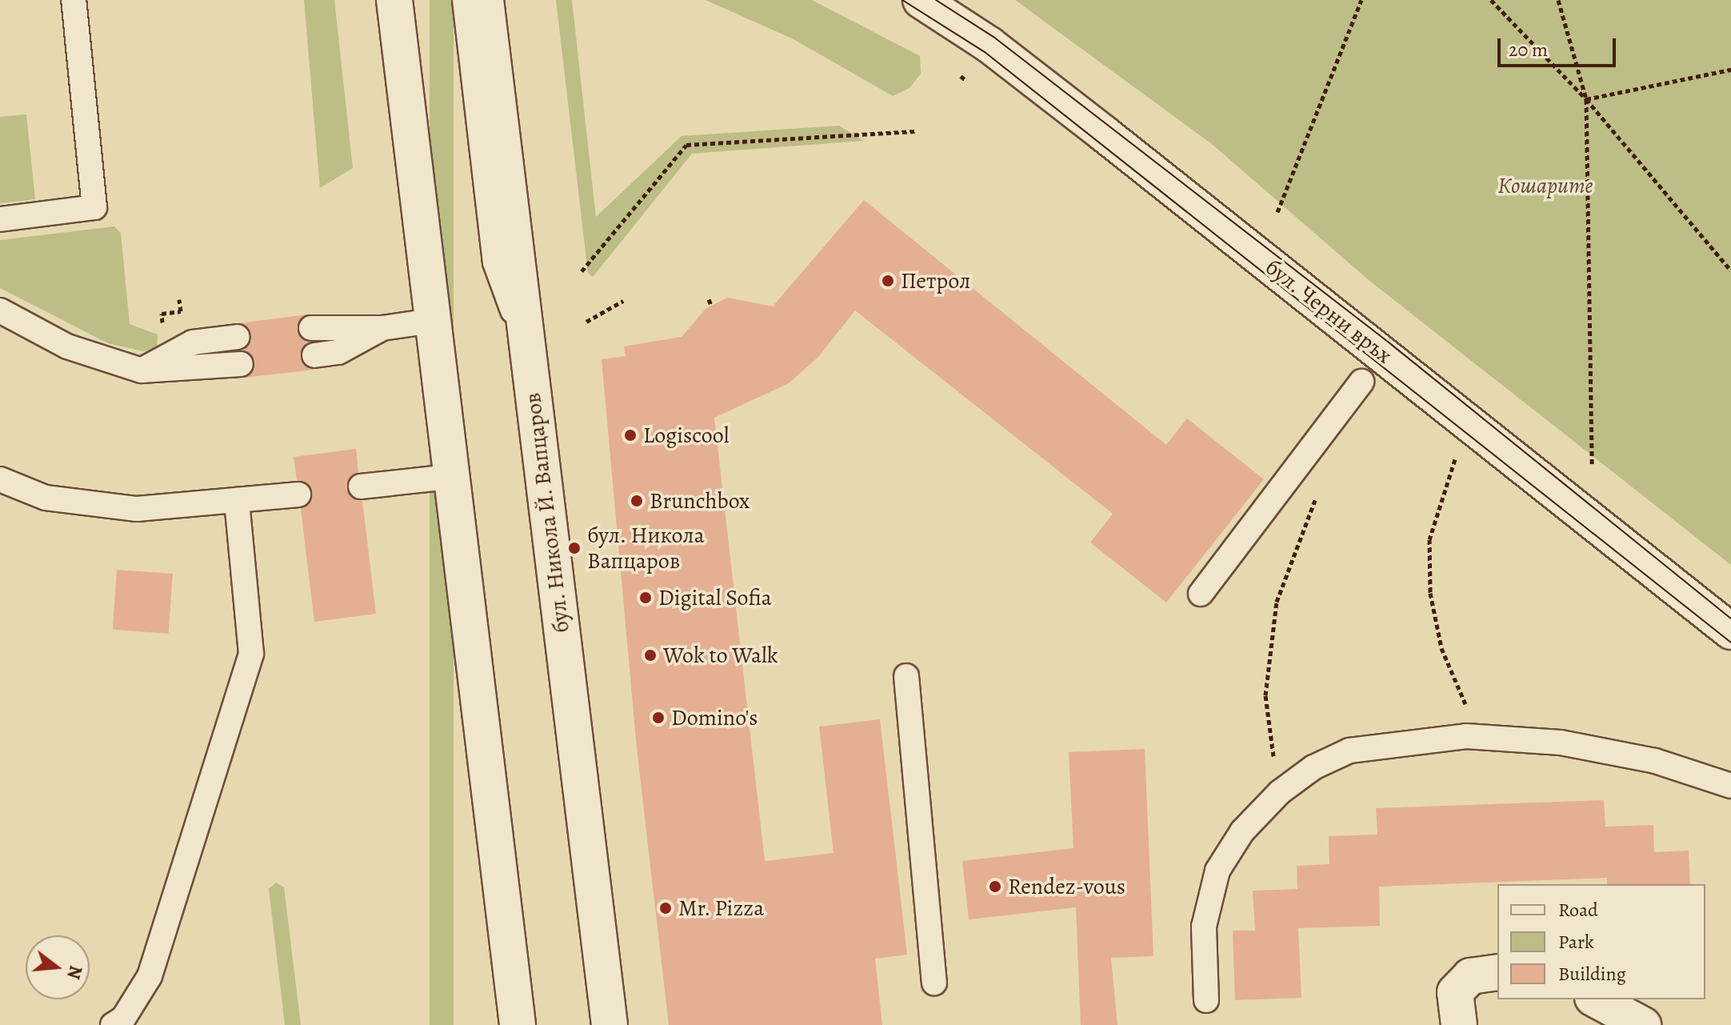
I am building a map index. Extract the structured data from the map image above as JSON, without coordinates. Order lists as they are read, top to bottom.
{
  "streets": {
    "main road": ["бул. Черни връх", "бул. Никола Й. Вапцаров"]
  },
  "parks": ["Кошарите"],
  "places": [
    "Петрол",
    "Logiscool",
    "Brunchbox",
    "бул. Никола Вапцаров",
    "Digital Sofia",
    "Wok to Walk",
    "Domino's",
    "Rendez-vous",
    "Mr. Pizza"
  ],
  "legend": ["Road", "Park", "Building"],
  "scale_bar": "20 m",
  "north": "right"
}
